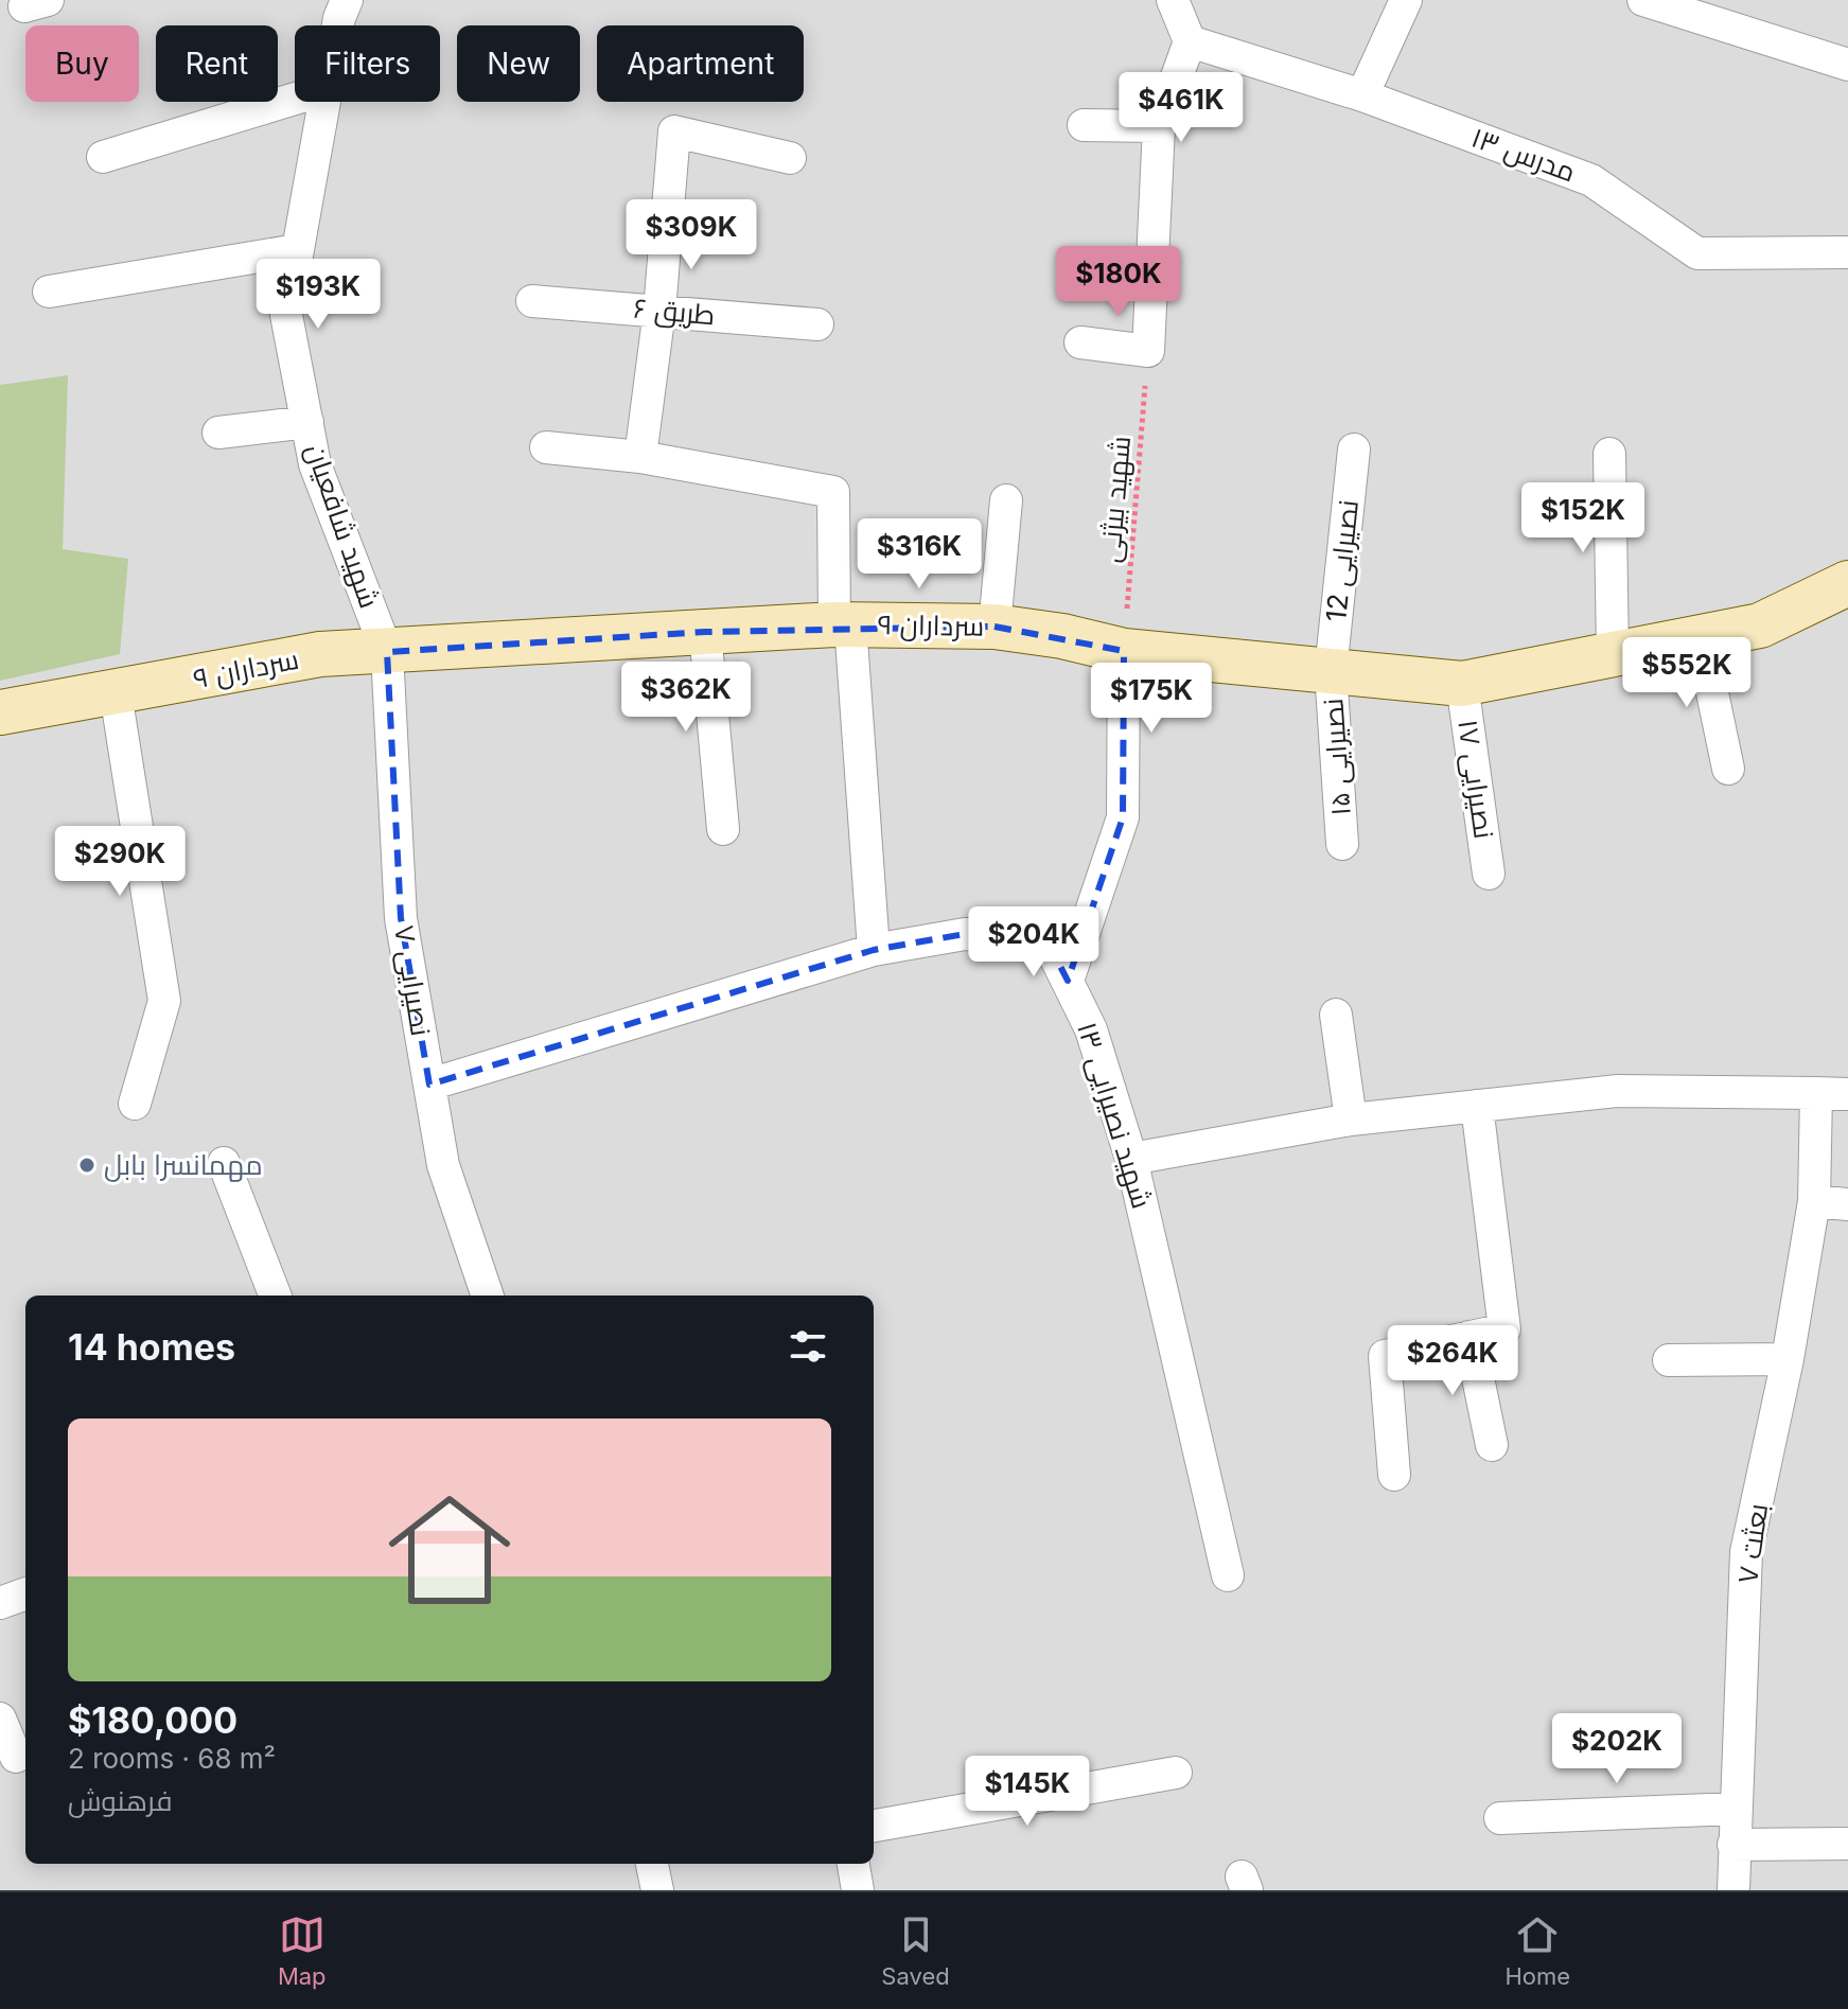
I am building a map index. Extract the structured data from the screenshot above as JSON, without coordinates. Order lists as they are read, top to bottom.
{
  "streets": {
    "street": [
      "مدرس ۱۳",
      "طریق ۶",
      "شهید شافعیان",
      "نصیرایی 12",
      "سرداران ۹",
      "نصیرایی ۱۵",
      "نصیرایی ۱۷",
      "نصیرایی ۷",
      "شهید نصیرایی ۱۳",
      "بعثت ۷"
    ],
    "path": ["شهید بیژنی"]
  },
  "crossings": [
    ["شهید بیژنی", "سرداران ۹"],
    ["شهید شافعیان", "سرداران ۹"],
    ["شهید شافعیان", "نصیرایی ۷"],
    ["نصیرایی 12", "سرداران ۹"],
    ["نصیرایی 12", "نصیرایی ۱۵"],
    ["سرداران ۹", "نصیرایی ۱۵"],
    ["سرداران ۹", "نصیرایی ۱۷"],
    ["سرداران ۹", "نصیرایی ۷"],
    ["نصیرایی ۷", "شهید نصیرایی ۱۳"]
  ],
  "places": ["مهمانسرا بابل"],
  "page": {
    "chip": [
      "Buy",
      "Rent",
      "Filters",
      "New",
      "Apartment"
    ],
    "price": [
      "$461K",
      "$309K",
      "$180K",
      "$193K",
      "$152K",
      "$316K",
      "$552K",
      "$362K",
      "$175K",
      "$290K",
      "$204K",
      "$264K",
      "$202K",
      "$145K"
    ],
    "heading": "14 homes",
    "list": [
      {
        "name": "$180,000",
        "note": "2 rooms · 68 m² · فرهنوش"
      }
    ],
    "tabs": ["Map", "Saved", "Home"]
  }
}
